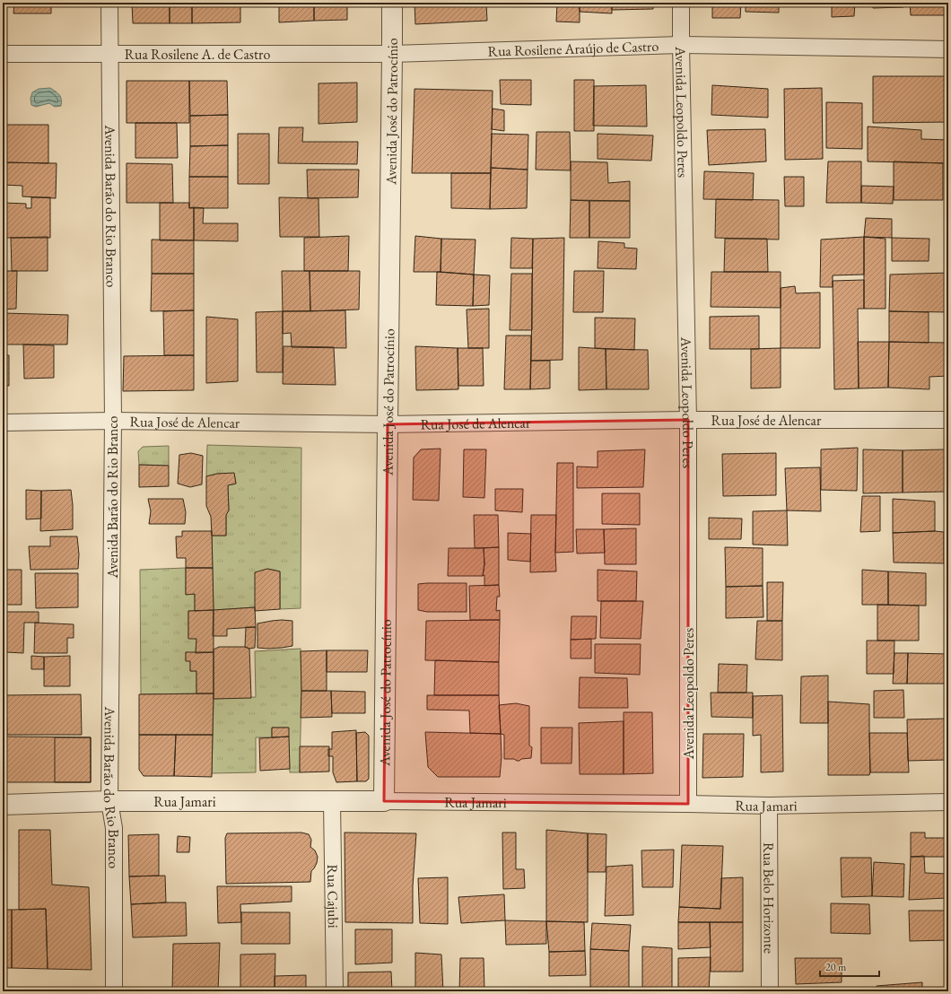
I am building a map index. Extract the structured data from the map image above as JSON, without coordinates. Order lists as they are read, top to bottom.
{
  "streets": {
    "street": [
      "Rua Rosilene Araújo de Castro",
      "Rua Rosilene A. de Castro",
      "Avenida José do Patrocínio",
      "Avenida Leopoldo Peres",
      "Avenida Barão do Rio Branco",
      "Rua José de Alencar",
      "Rua Jamari",
      "Rua Cajubi",
      "Rua Belo Horizonte"
    ]
  },
  "crossings": [
    ["Rua Rosilene Araújo de Castro", "Rua Rosilene A. de Castro"],
    ["Rua Rosilene Araújo de Castro", "Avenida José do Patrocínio"],
    ["Rua Rosilene Araújo de Castro", "Avenida Leopoldo Peres"],
    ["Rua Rosilene A. de Castro", "Avenida José do Patrocínio"],
    ["Rua Rosilene A. de Castro", "Avenida Barão do Rio Branco"],
    ["Avenida José do Patrocínio", "Rua José de Alencar"],
    ["Avenida José do Patrocínio", "Rua Jamari"],
    ["Avenida Leopoldo Peres", "Rua José de Alencar"],
    ["Avenida Leopoldo Peres", "Rua Jamari"],
    ["Avenida Barão do Rio Branco", "Rua José de Alencar"],
    ["Avenida Barão do Rio Branco", "Rua Jamari"],
    ["Rua Jamari", "Rua Cajubi"],
    ["Rua Jamari", "Rua Belo Horizonte"]
  ],
  "scale_bar": "20 m"
}
